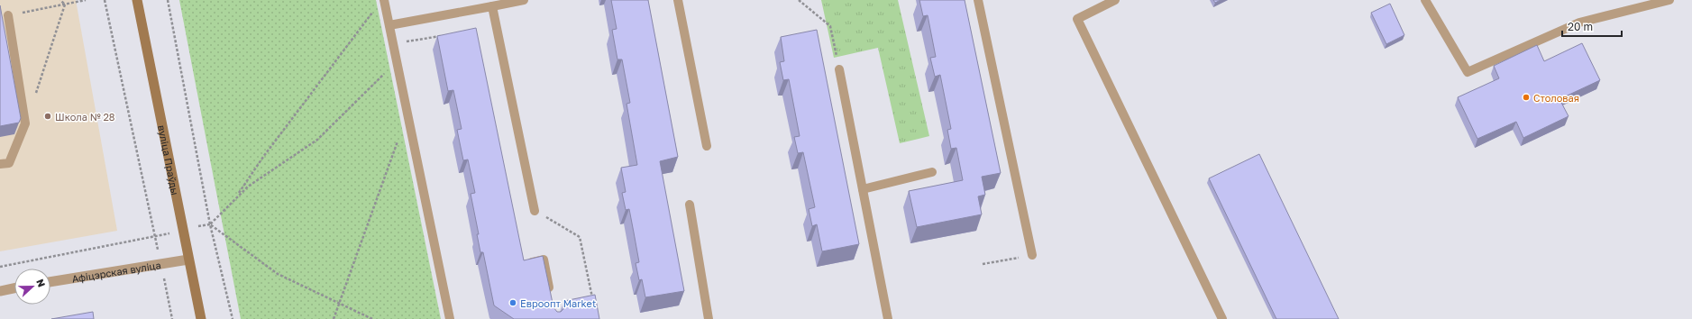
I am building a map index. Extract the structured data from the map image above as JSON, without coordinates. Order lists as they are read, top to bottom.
{
  "streets": {
    "main road": ["вуліца Праўды"],
    "street": ["Афіцэрская вуліца"]
  },
  "crossings": [
    ["вуліца Праўды", "Афіцэрская вуліца"]
  ],
  "places": ["Столовая", "Школа № 28", "Евроопт Market"],
  "scale_bar": "20 m",
  "north": "right"
}
